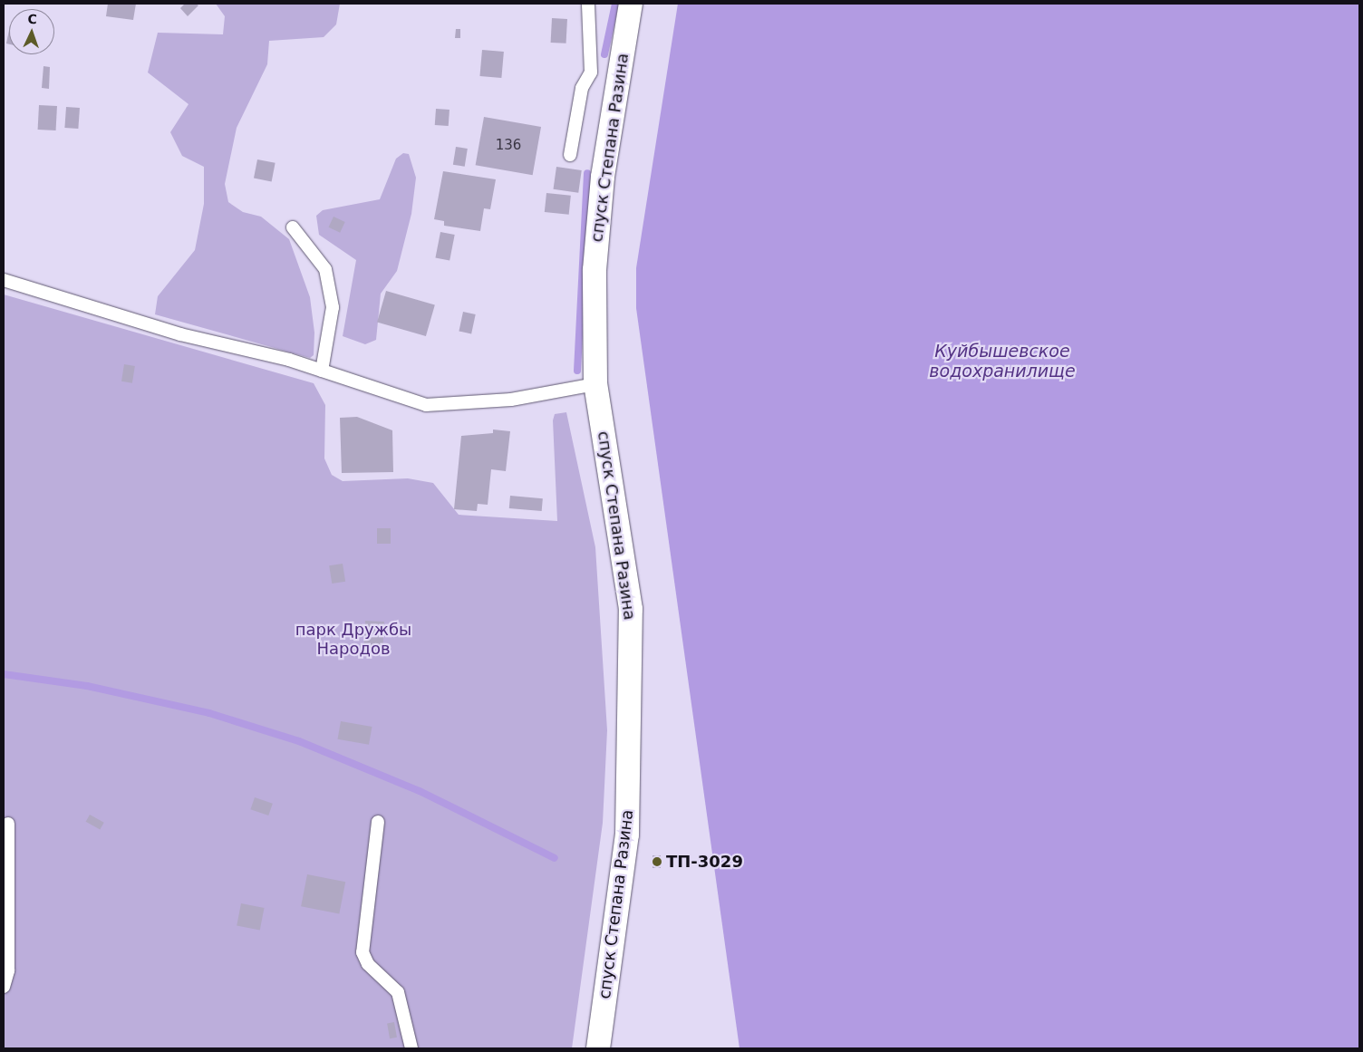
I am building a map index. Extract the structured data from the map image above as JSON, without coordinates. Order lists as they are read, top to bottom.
{
  "streets": {
    "street": ["спуск Степана Разина"]
  },
  "water": ["Куйбышевское водохранилище"],
  "parks": ["парк Дружбы Народов"],
  "places": ["ТП-3029"],
  "house_numbers": ["136"],
  "north": "top"
}
